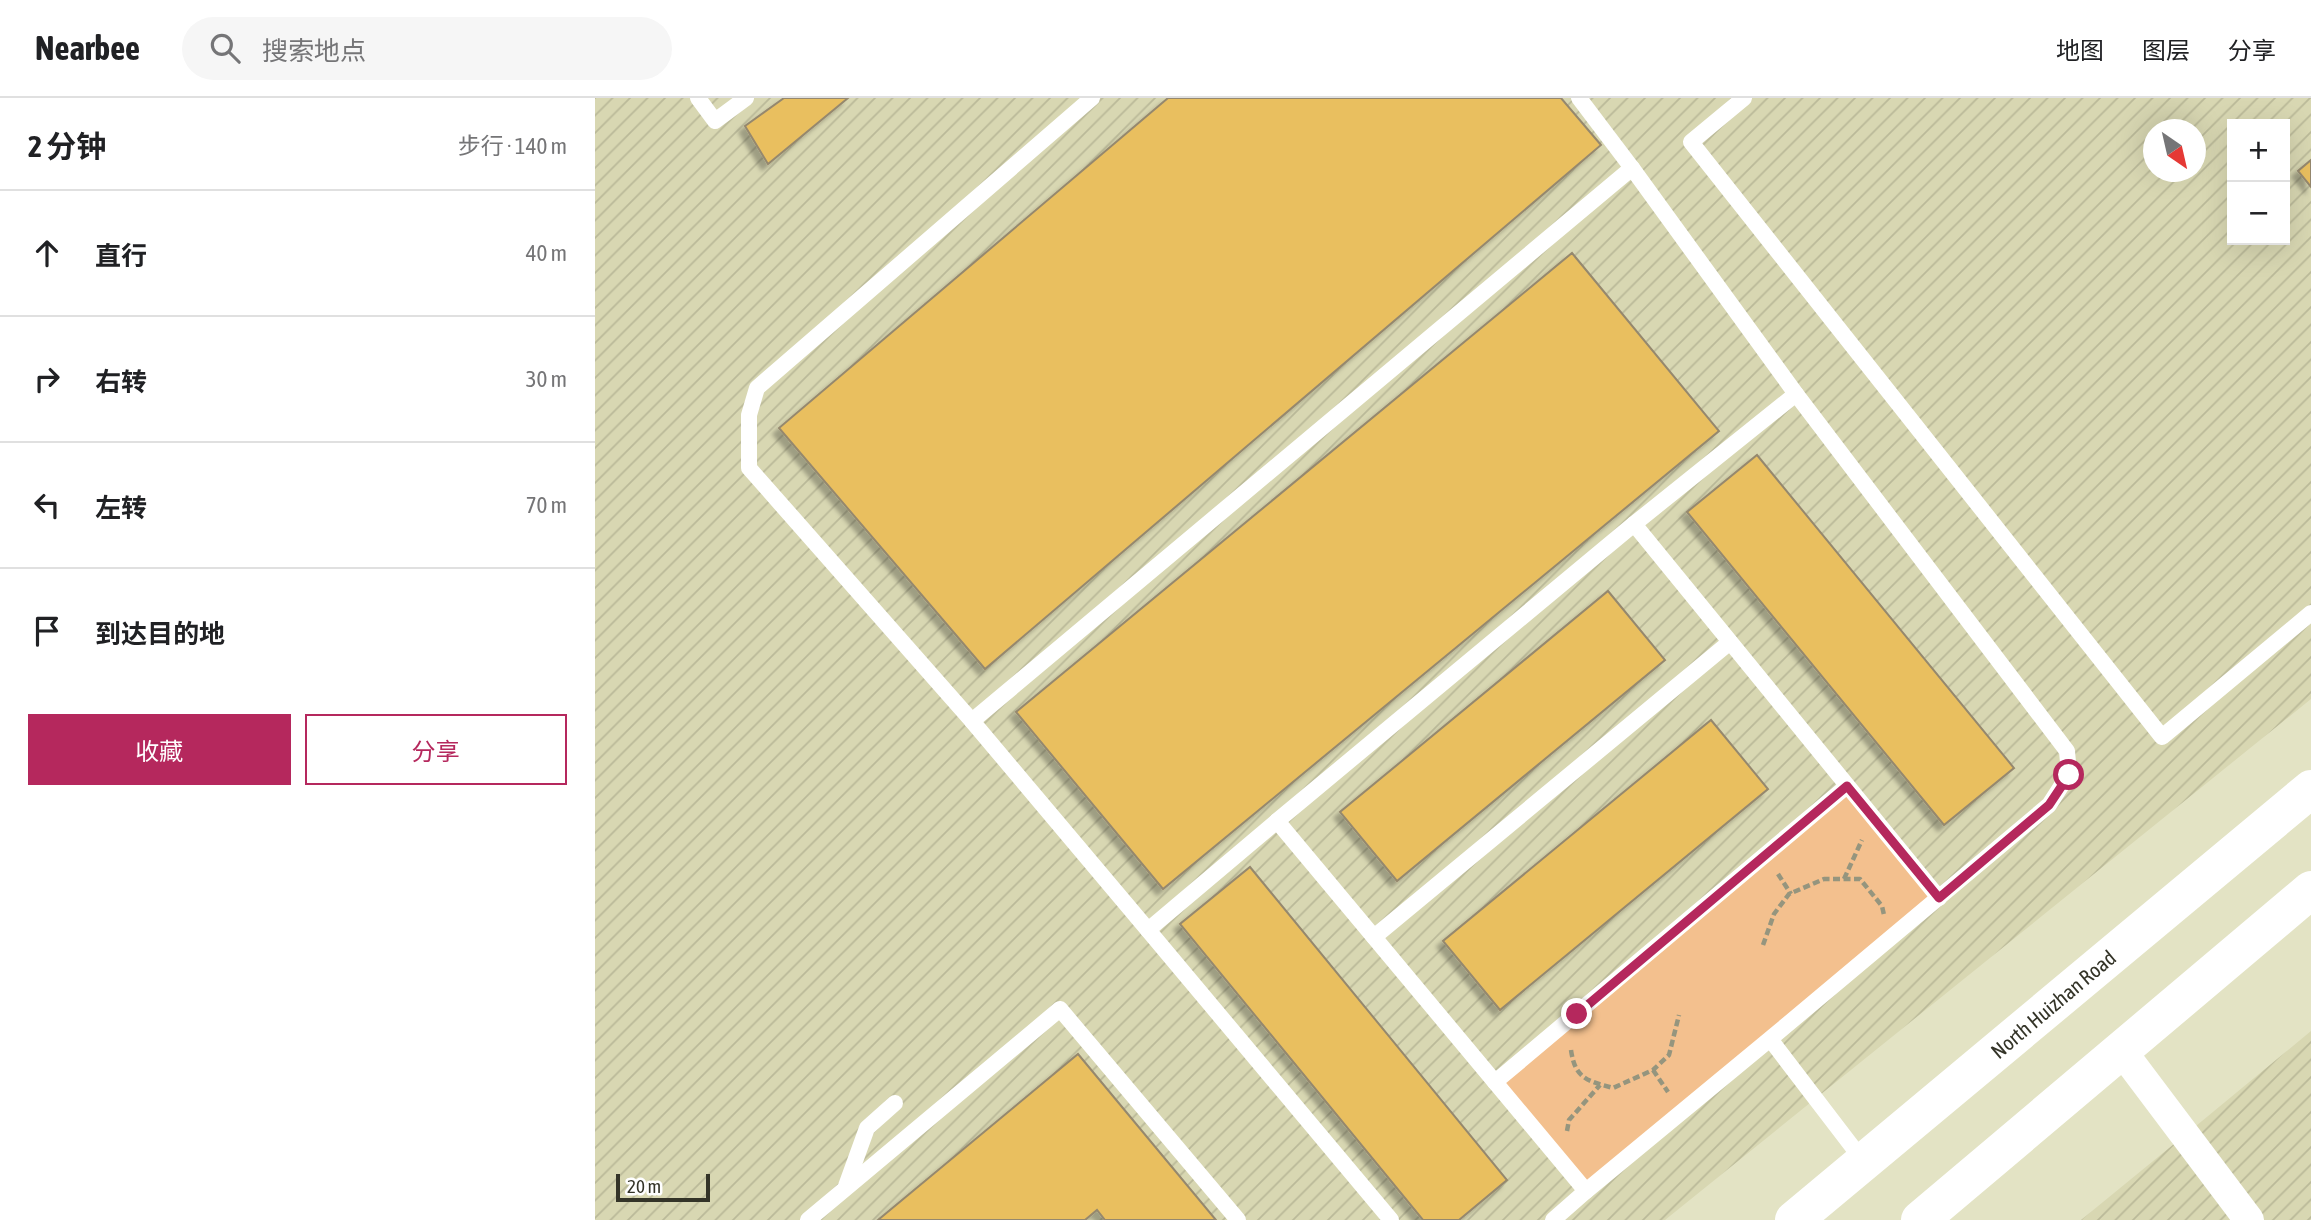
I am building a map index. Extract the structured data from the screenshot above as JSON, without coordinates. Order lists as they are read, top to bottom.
{
  "streets": {
    "main road": ["North Huizhan Road"]
  },
  "scale_bar": "20 m",
  "north": "bottom right",
  "page": {
    "header": "Nearbee",
    "search": "搜索地点",
    "nav": ["地图", "图层", "分享"],
    "heading": ["2 分钟", "步行 · 140 m"],
    "map_buttons": ["+", "−"],
    "list": [
      ["直行", "40 m"],
      ["右转", "30 m"],
      ["左转", "70 m"],
      "到达目的地"
    ],
    "buttons": ["收藏", "分享"],
    "scale": "20 m"
  }
}
